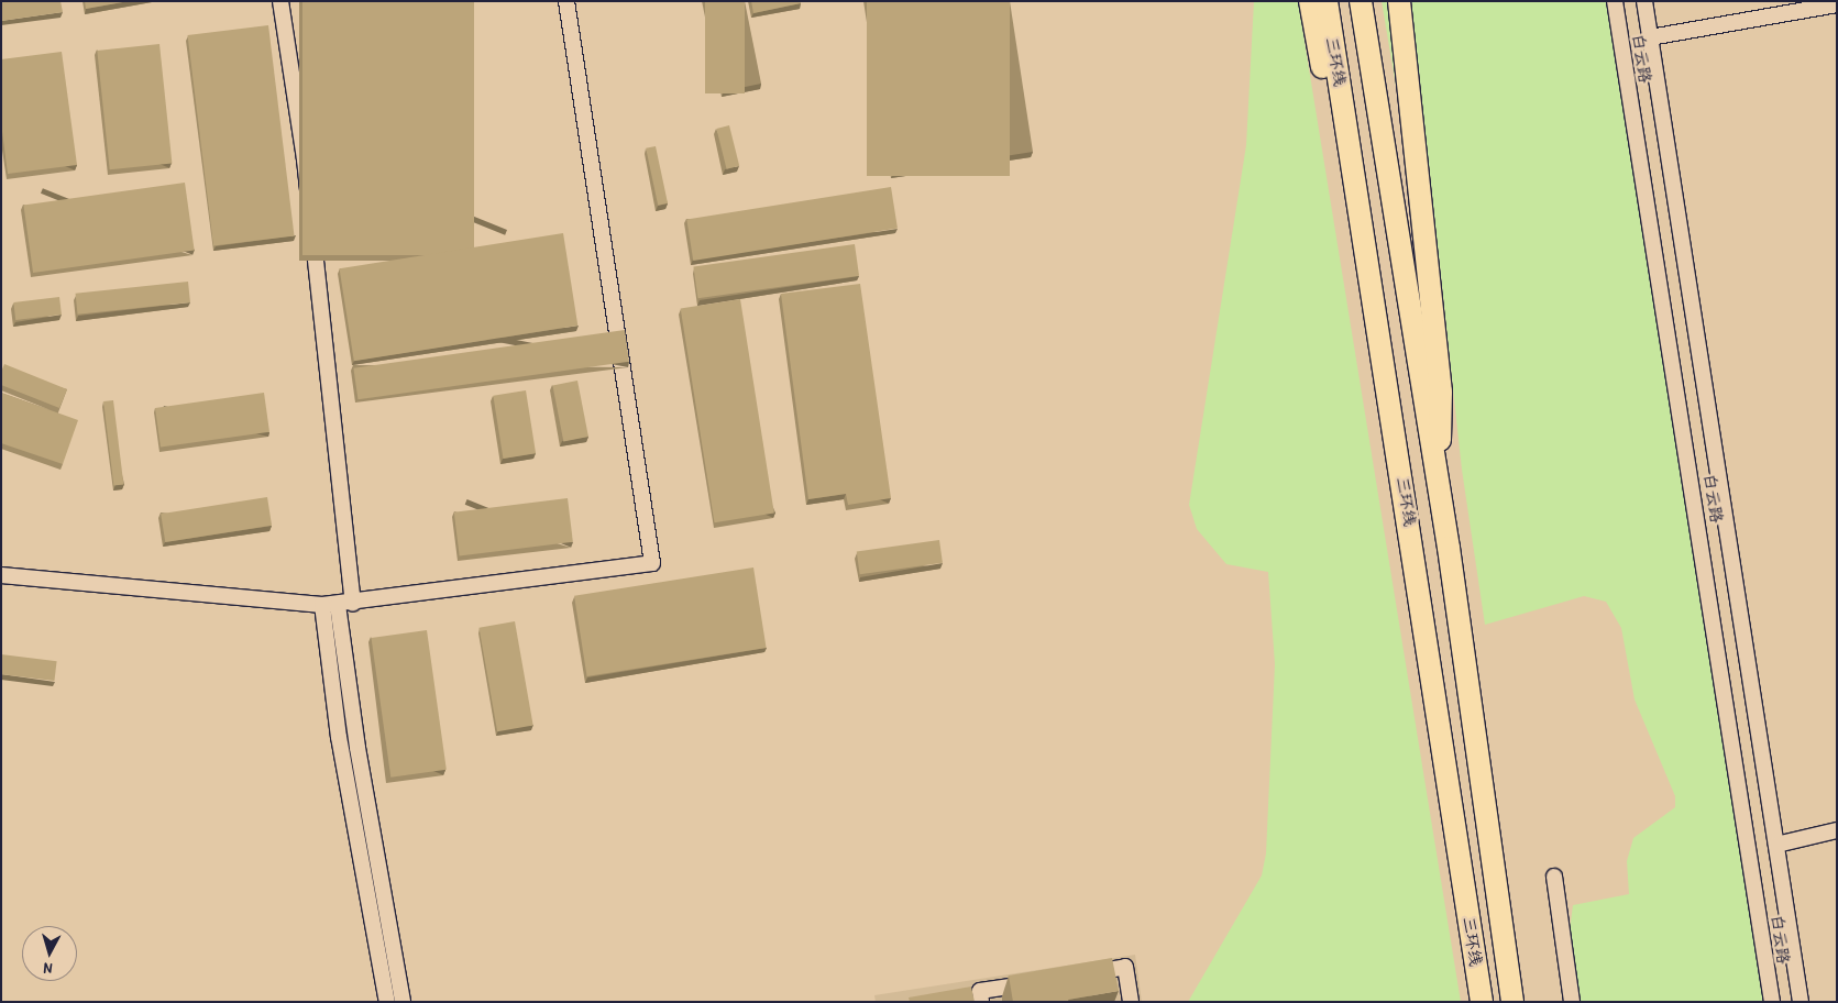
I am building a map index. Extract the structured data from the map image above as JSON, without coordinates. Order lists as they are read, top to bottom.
{
  "streets": {
    "highway": ["三环线"],
    "street": ["白云路"]
  },
  "north": "bottom"
}
